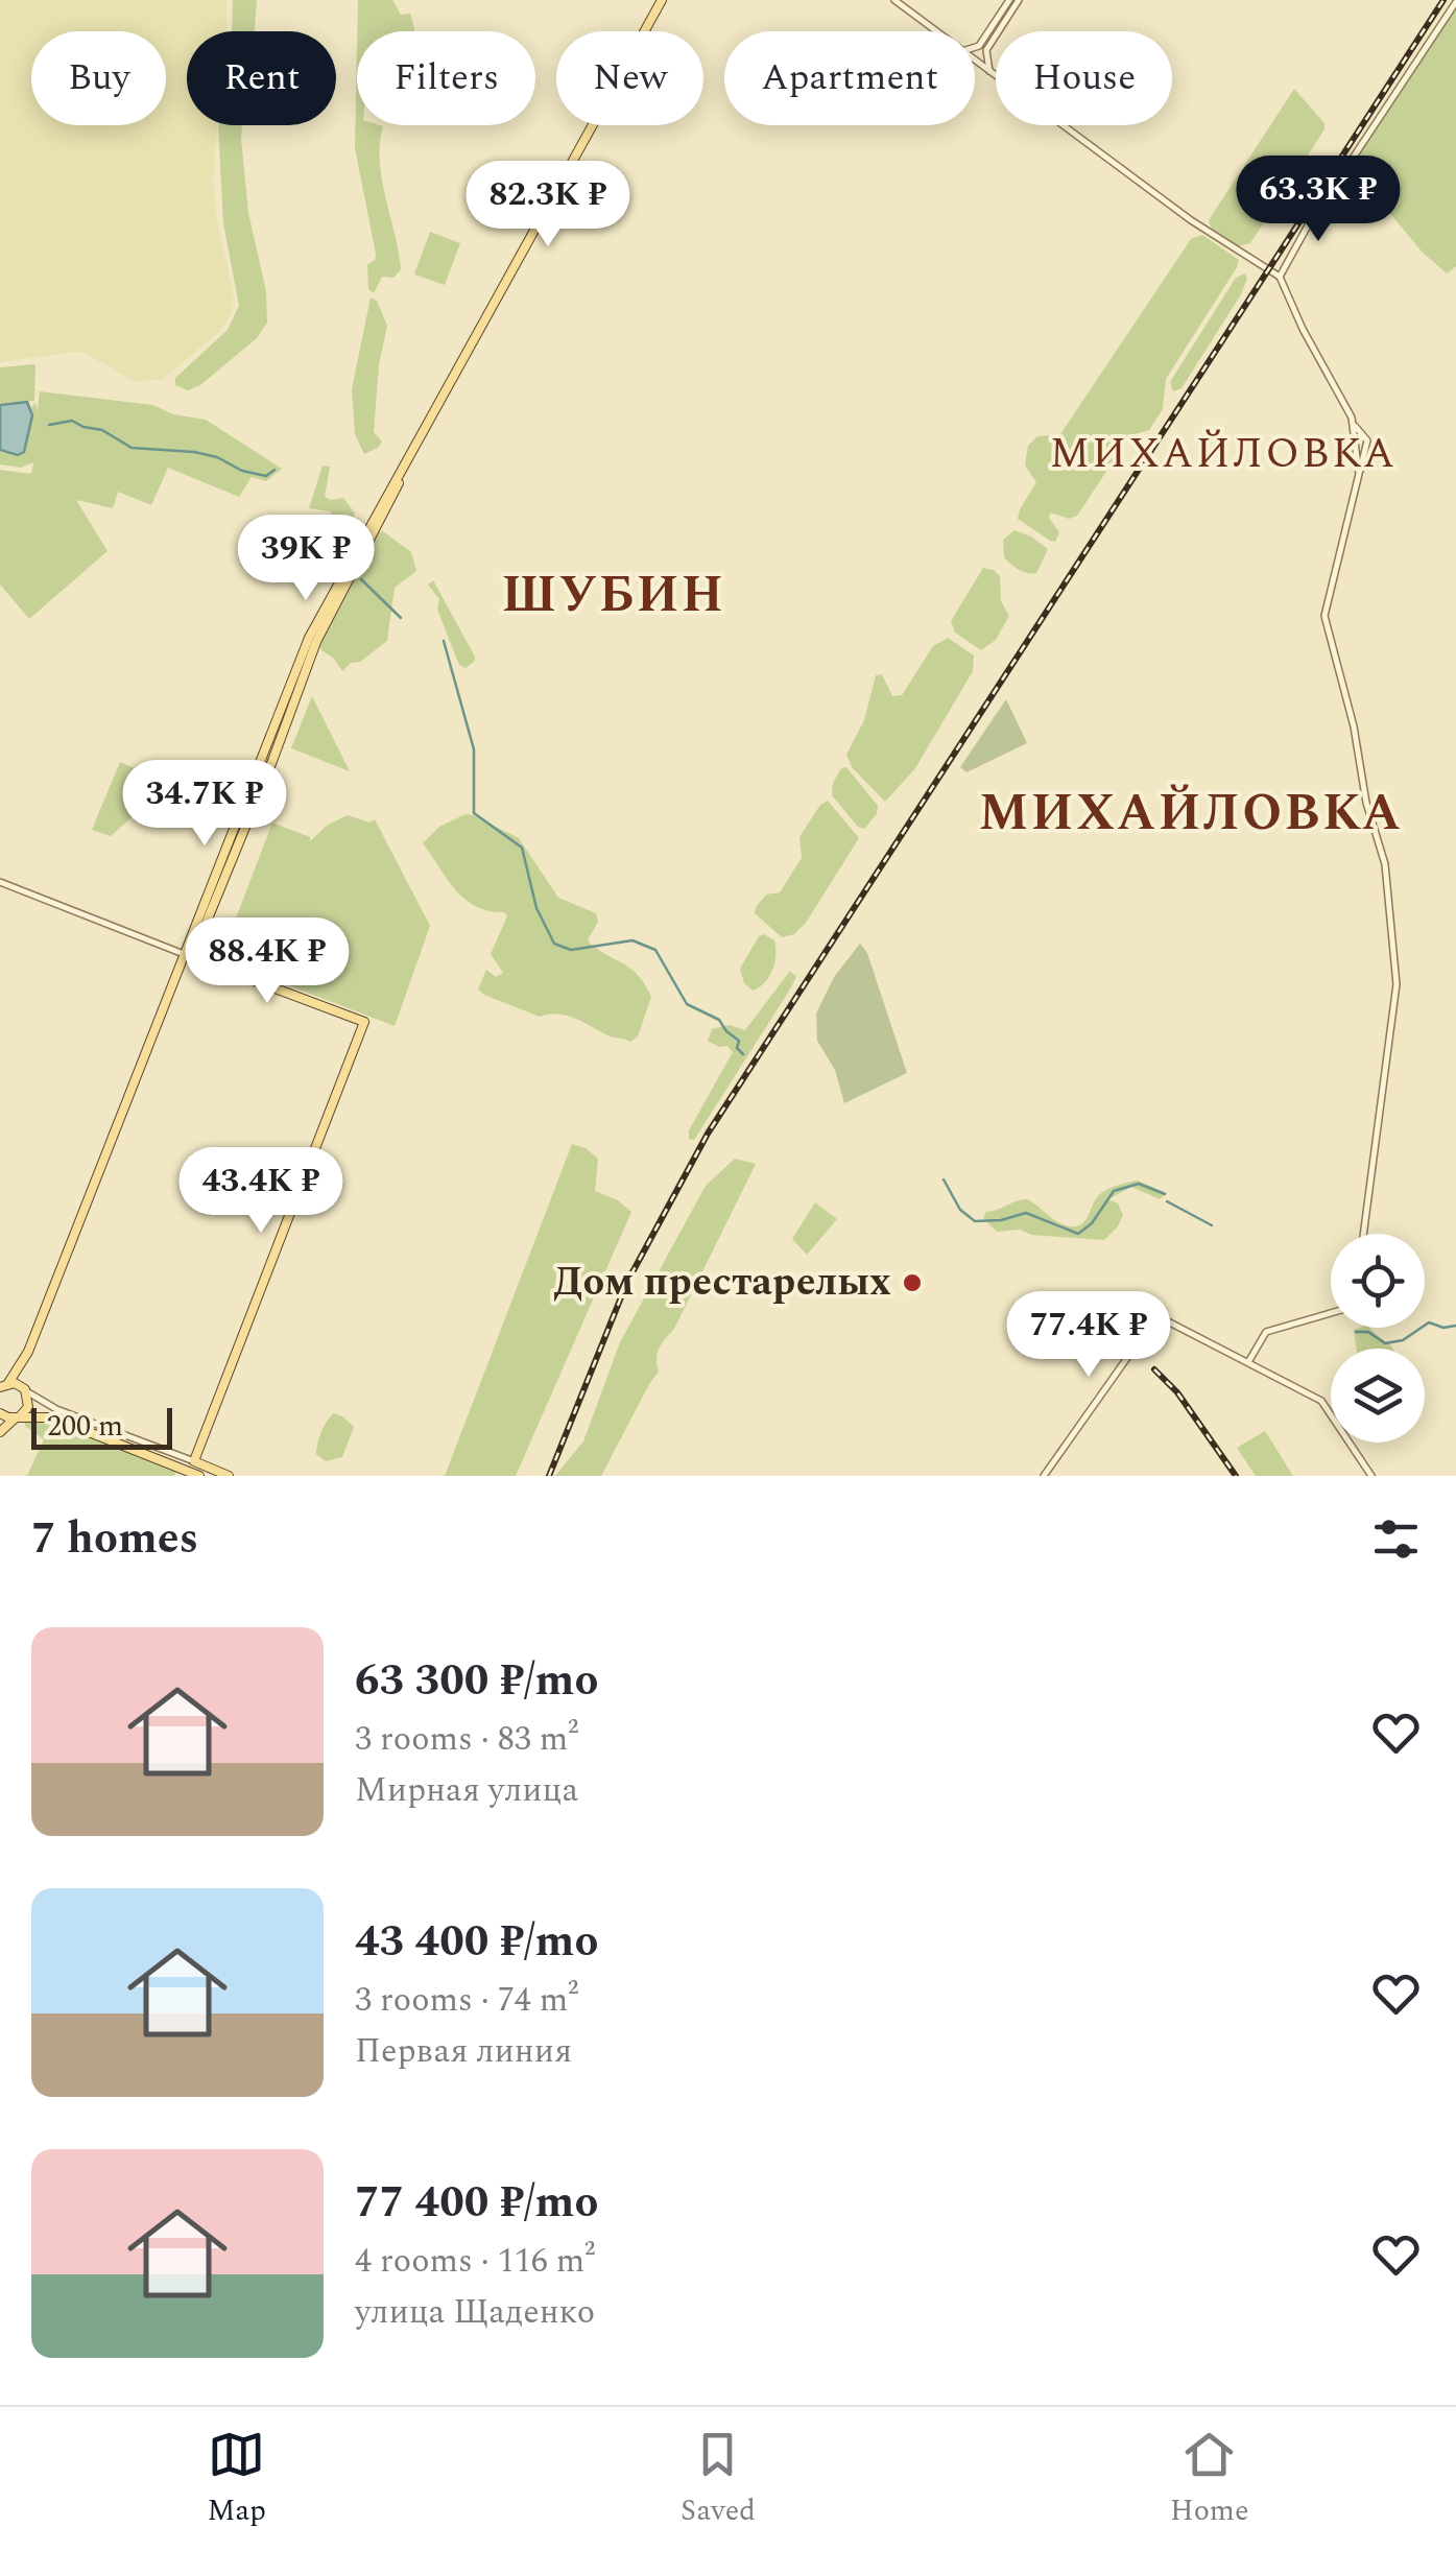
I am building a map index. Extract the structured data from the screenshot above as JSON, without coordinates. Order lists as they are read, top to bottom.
{
  "districts": ["МИХАЙЛОВКА", "ШУБИН", "МИХАЙЛОВКА"],
  "places": ["Дом престарелых"],
  "scale_bar": "200 m",
  "page": {
    "chip": [
      "Buy",
      "Rent",
      "Filters",
      "New",
      "Apartment",
      "House"
    ],
    "price": [
      "63.3K ₽",
      "82.3K ₽",
      "39K ₽",
      "34.7K ₽",
      "88.4K ₽",
      "43.4K ₽",
      "77.4K ₽"
    ],
    "scale": "200 m",
    "heading": "7 homes",
    "list": [
      {
        "name": "63 300 ₽/mo",
        "note": "3 rooms · 83 m² · Мирная улица"
      },
      {
        "name": "43 400 ₽/mo",
        "note": "3 rooms · 74 m² · Первая линия"
      },
      {
        "name": "77 400 ₽/mo",
        "note": "4 rooms · 116 m² · улица Щаденко"
      }
    ],
    "tabs": ["Map", "Saved", "Home"]
  }
}
